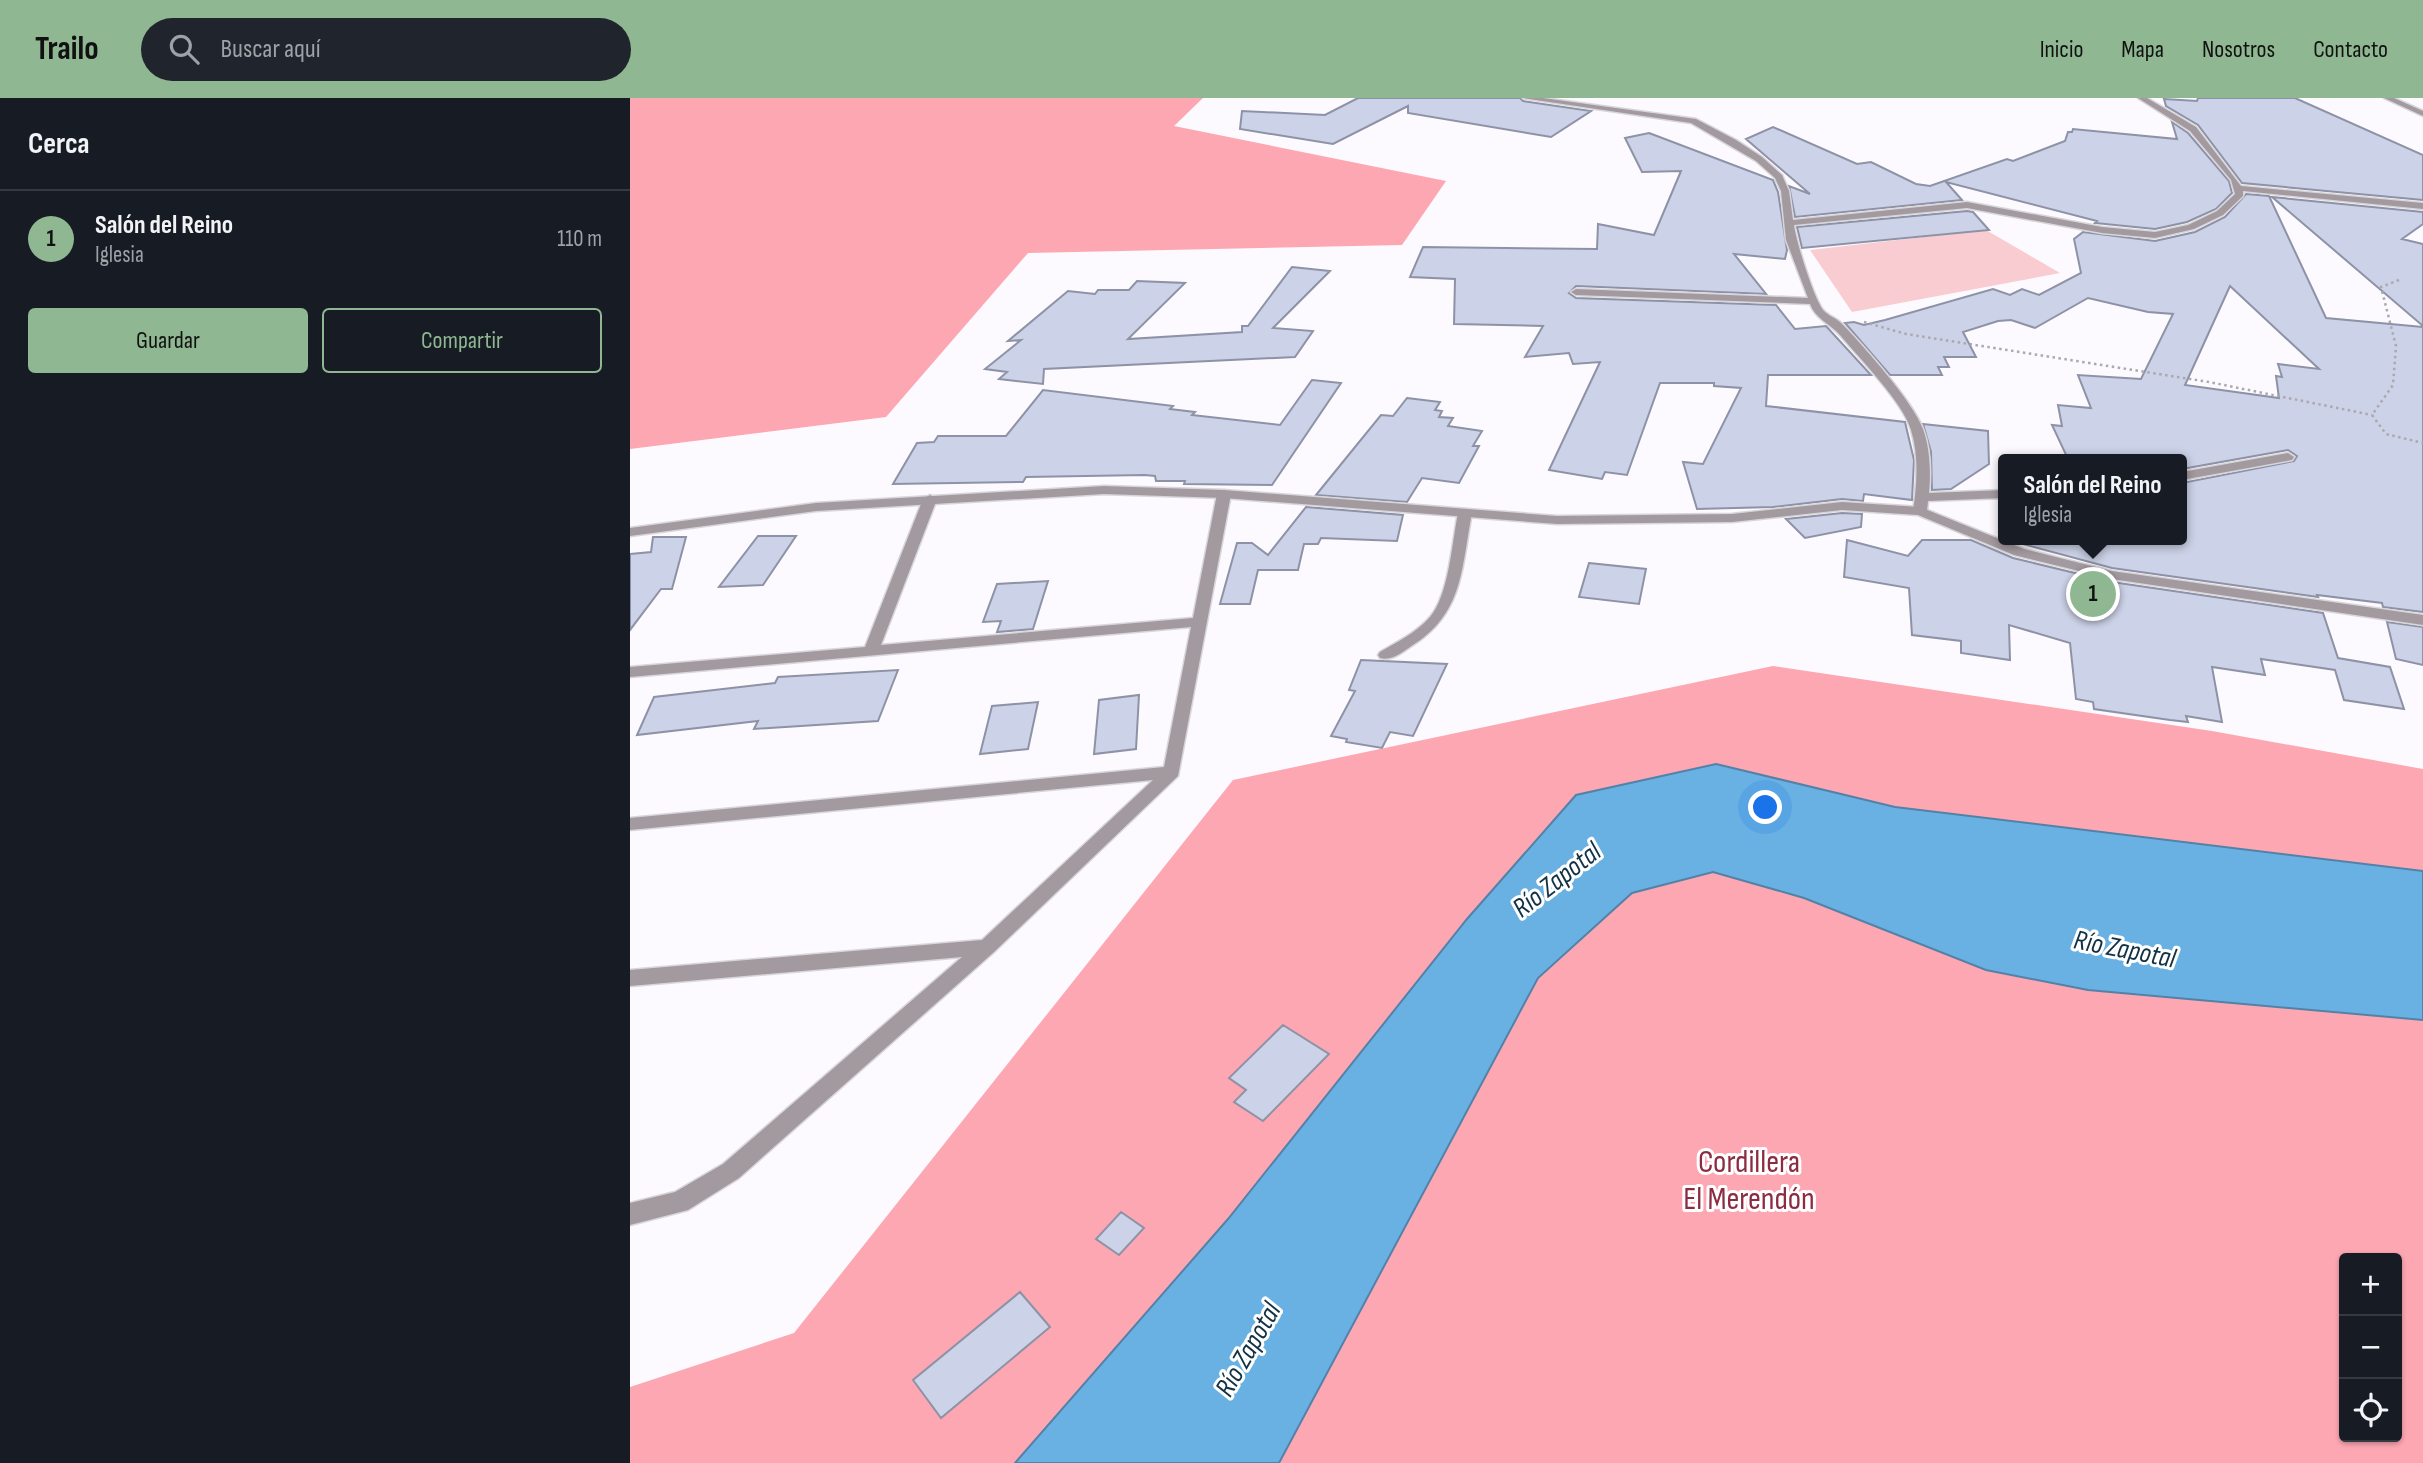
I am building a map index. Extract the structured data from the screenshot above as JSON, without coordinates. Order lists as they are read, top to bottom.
{
  "water": ["Río Zapotal"],
  "parks": ["Cordillera El Merendón"],
  "page": {
    "header": "Trailo",
    "search": "Buscar aquí",
    "nav": [
      "Inicio",
      "Mapa",
      "Nosotros",
      "Contacto"
    ],
    "heading": "Cerca",
    "list": [
      {
        "mark": "1",
        "name": "Salón del Reino",
        "note": "Iglesia",
        "value": "110 m"
      }
    ],
    "buttons": ["Guardar", "Compartir"],
    "popup": ["Salón del Reino", "Iglesia"],
    "pins": "1",
    "map_buttons": ["+", "−"]
  }
}
